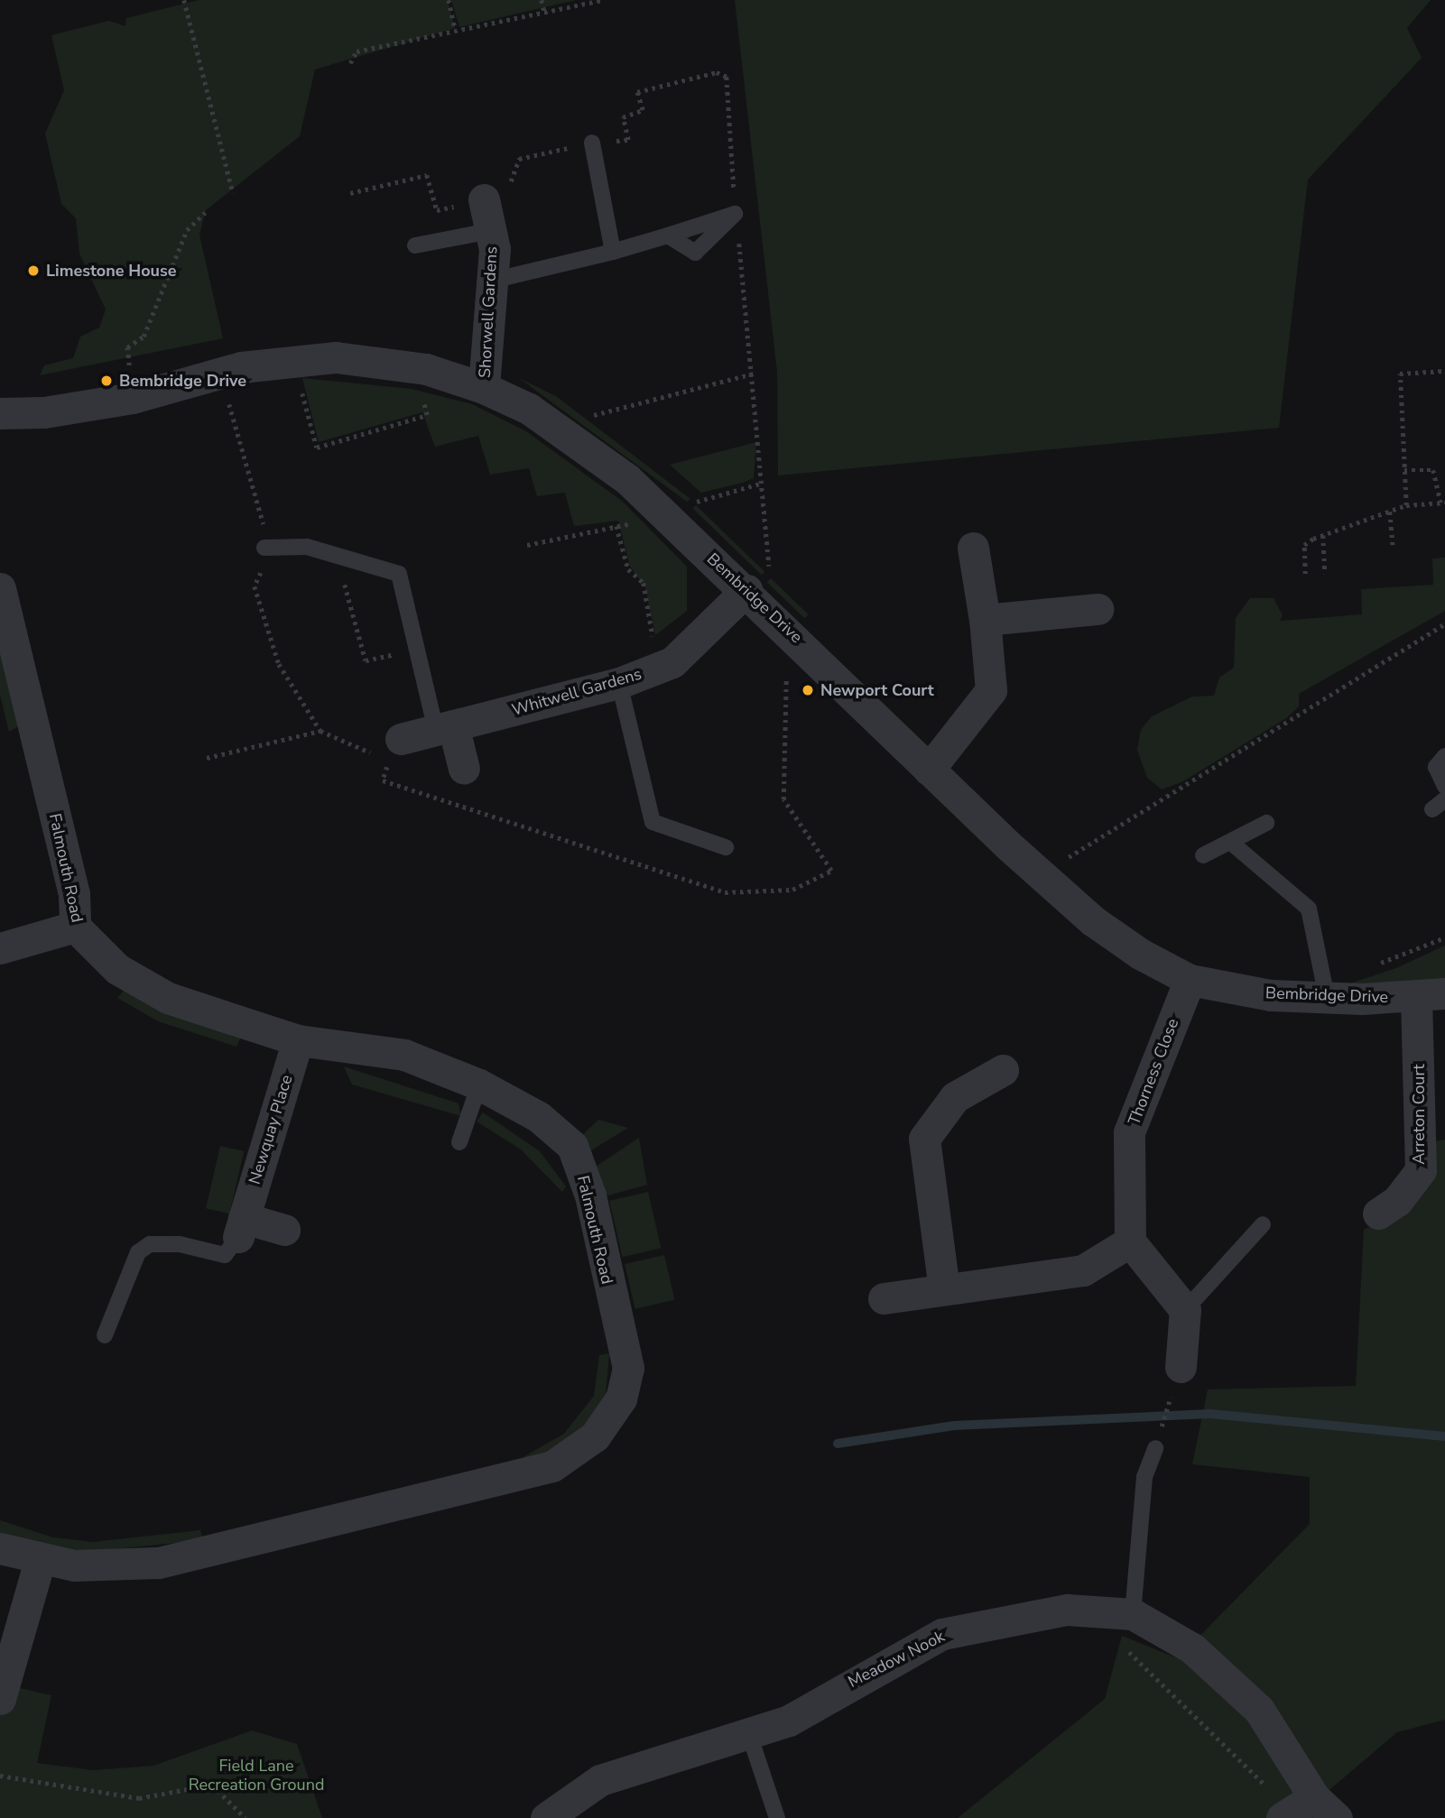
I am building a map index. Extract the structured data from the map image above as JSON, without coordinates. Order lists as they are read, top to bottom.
{
  "streets": {
    "street": [
      "Shorwell Gardens",
      "Bembridge Drive",
      "Whitwell Gardens",
      "Falmouth Road",
      "Thorness Close",
      "Arreton Court",
      "Newquay Place",
      "Meadow Nook"
    ]
  },
  "crossings": [
    ["Shorwell Gardens", "Bembridge Drive"],
    ["Bembridge Drive", "Whitwell Gardens"],
    ["Bembridge Drive", "Thorness Close"],
    ["Bembridge Drive", "Arreton Court"],
    ["Falmouth Road", "Newquay Place"]
  ],
  "parks": ["Field Lane Recreation Ground"],
  "places": ["Limestone House", "Bembridge Drive", "Newport Court"]
}
